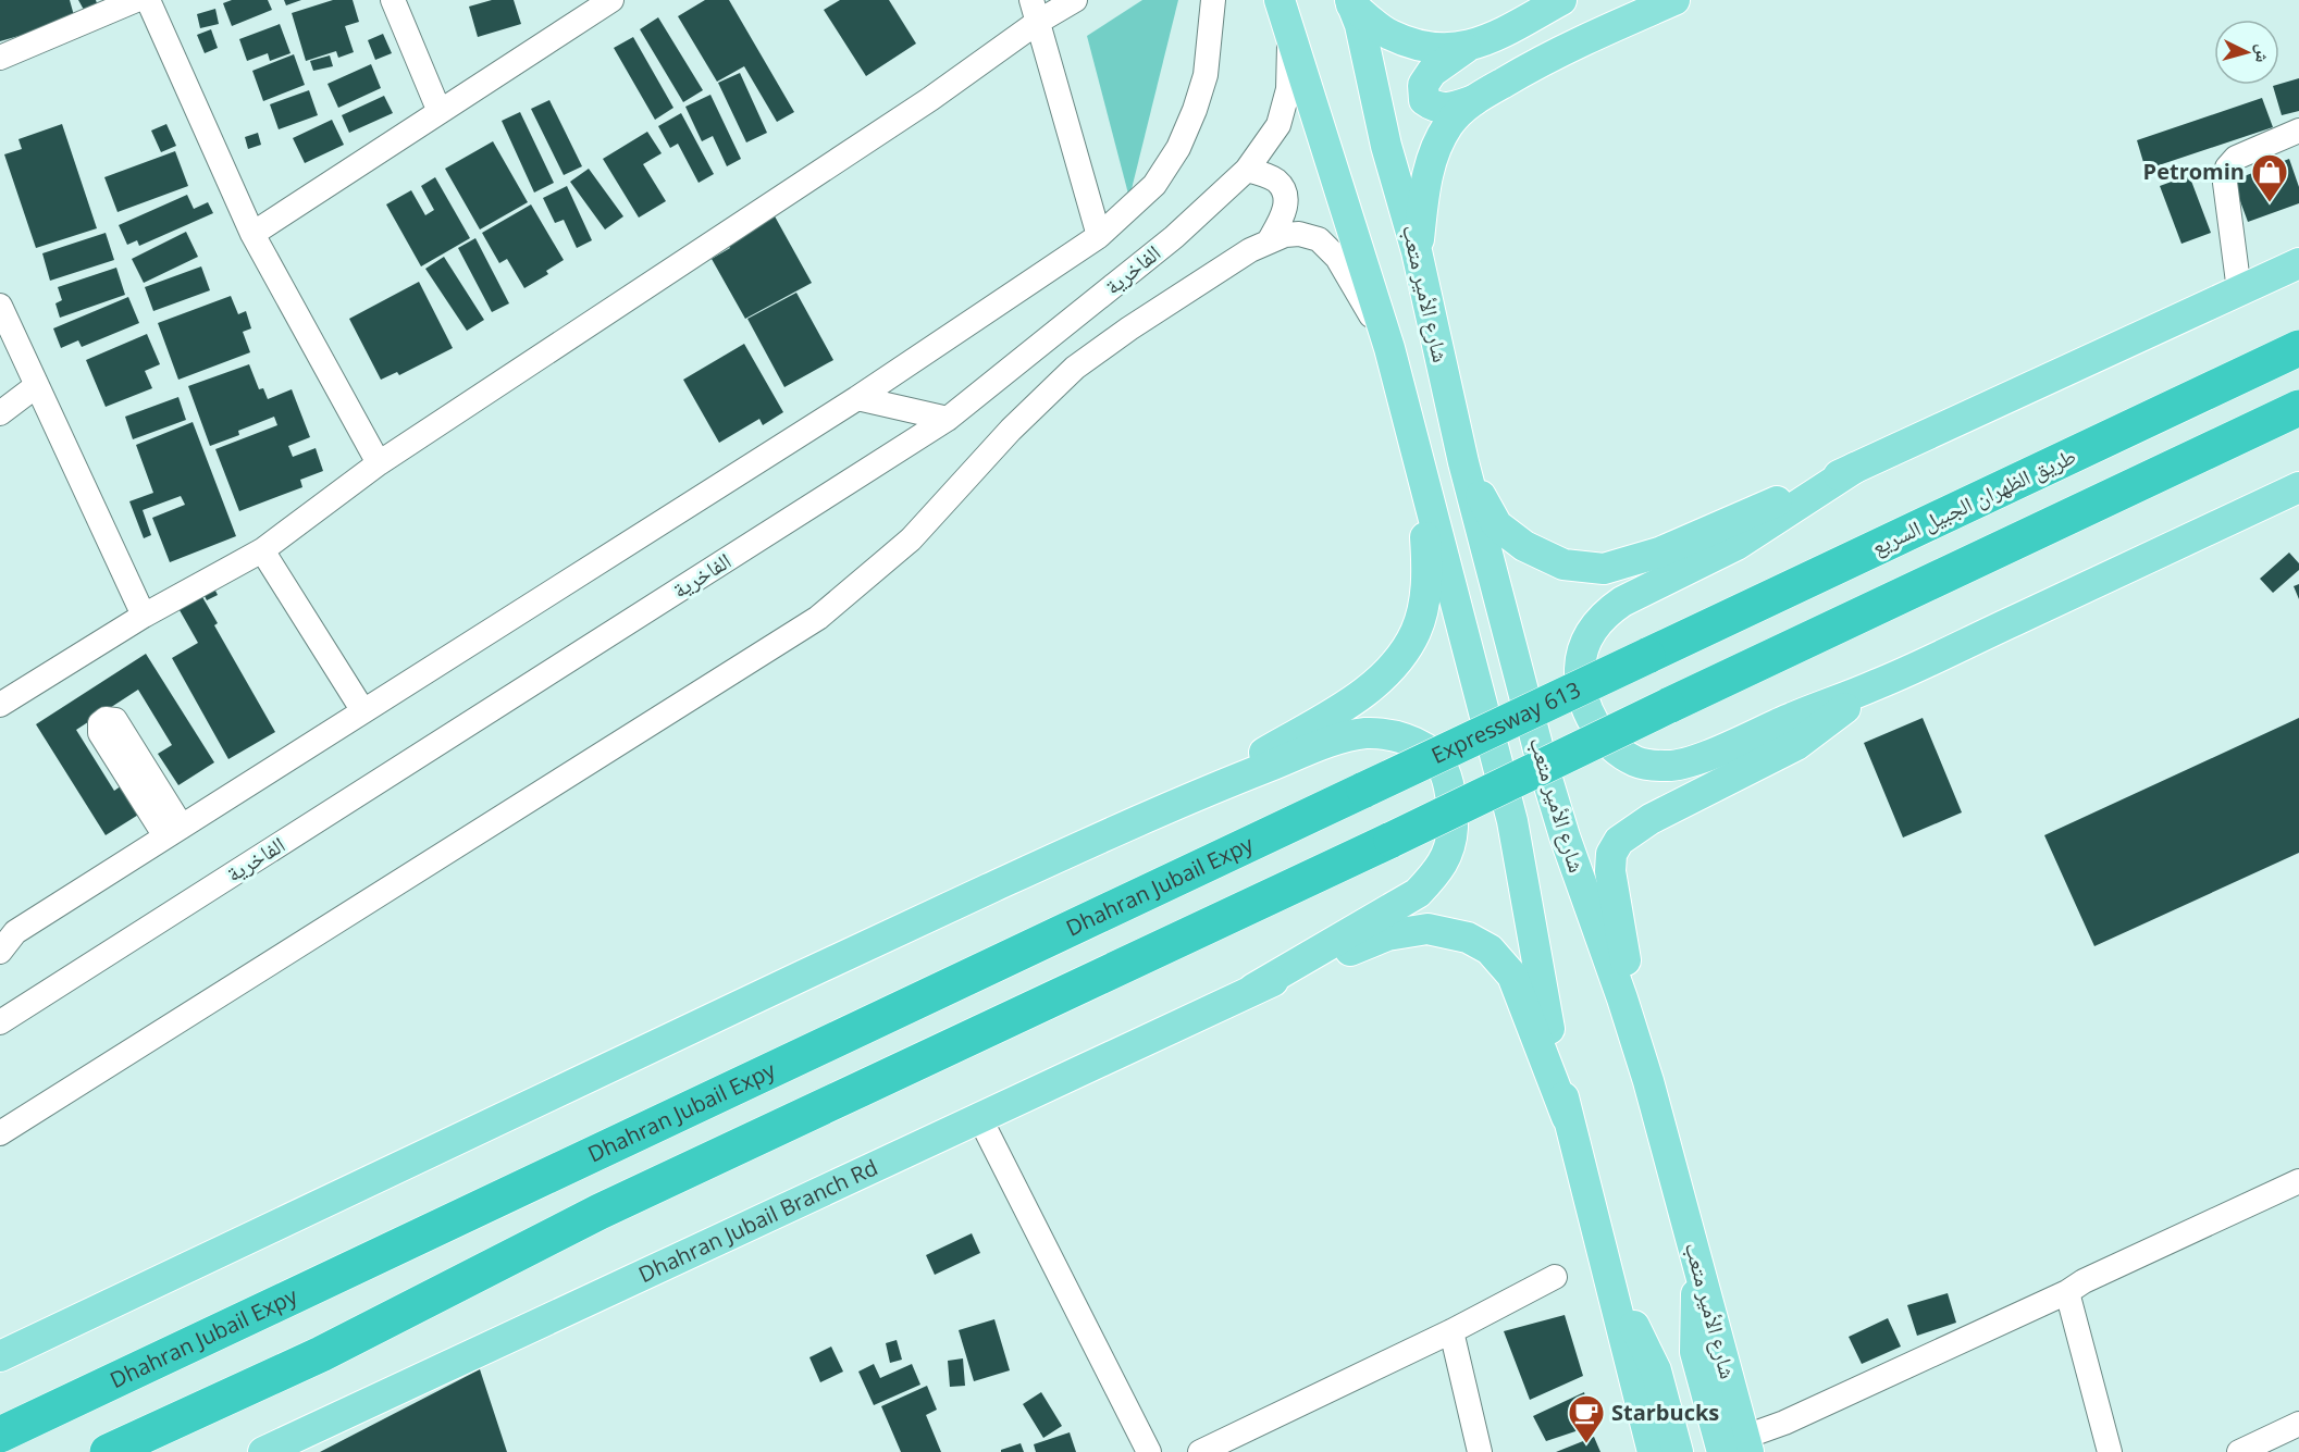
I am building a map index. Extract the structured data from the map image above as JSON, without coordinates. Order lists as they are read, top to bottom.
{
  "streets": {
    "highway": ["طريق الظهران الجبيل السريع", "Expressway 613", "Dhahran Jubail Expy"],
    "main road": ["شارع الأمير متعب", "Dhahran Jubail Branch Rd"],
    "street": ["الفاخرية"]
  },
  "crossings": [
    ["الفاخرية", "شارع الأمير متعب"],
    ["طريق الظهران الجبيل السريع", "Expressway 613"],
    ["Expressway 613", "Dhahran Jubail Expy"]
  ],
  "places": {
    "shop": ["Petromin"],
    "cafe": ["Starbucks"]
  },
  "north": "right"
}
